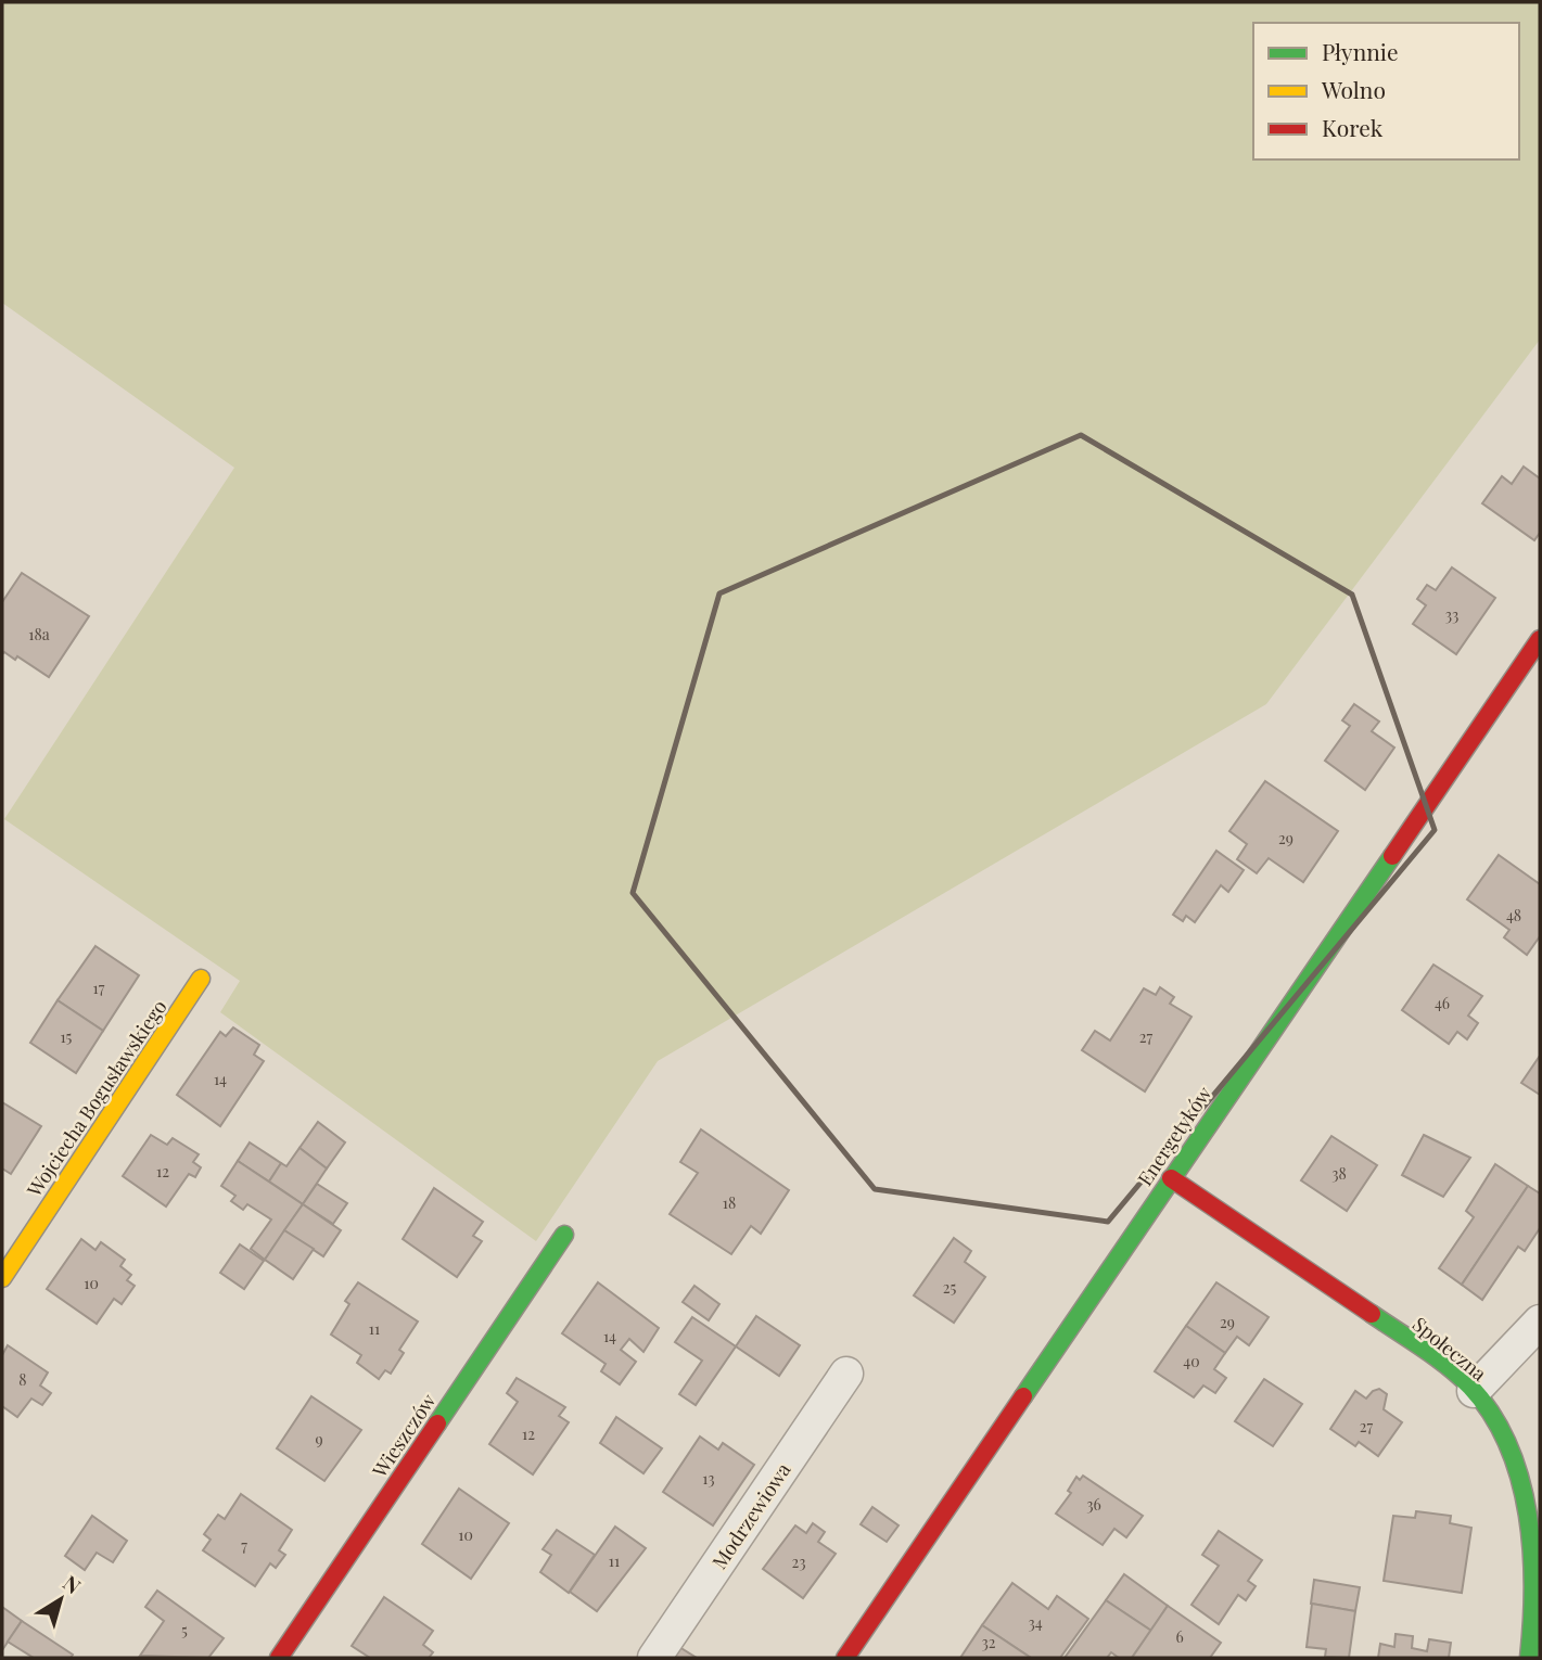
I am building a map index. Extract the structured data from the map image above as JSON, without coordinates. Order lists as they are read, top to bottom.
{
  "streets": {
    "street": [
      "Wojciecha Bogusławskiego",
      "Energetyków",
      "Społeczna",
      "Wieszczów",
      "Modrzewiowa"
    ]
  },
  "crossings": [
    ["Energetyków", "Społeczna"]
  ],
  "house_numbers": [
    "33",
    "18a",
    "29",
    "48",
    "17",
    "46",
    "15",
    "27",
    "14",
    "12",
    "38",
    "18",
    "10",
    "25",
    "29",
    "11",
    "14",
    "40",
    "8",
    "27",
    "12",
    "9",
    "13",
    "36",
    "10",
    "7",
    "11",
    "23",
    "34",
    "5",
    "6",
    "32"
  ],
  "legend": ["Płynnie", "Wolno", "Korek"],
  "north": "top right"
}
